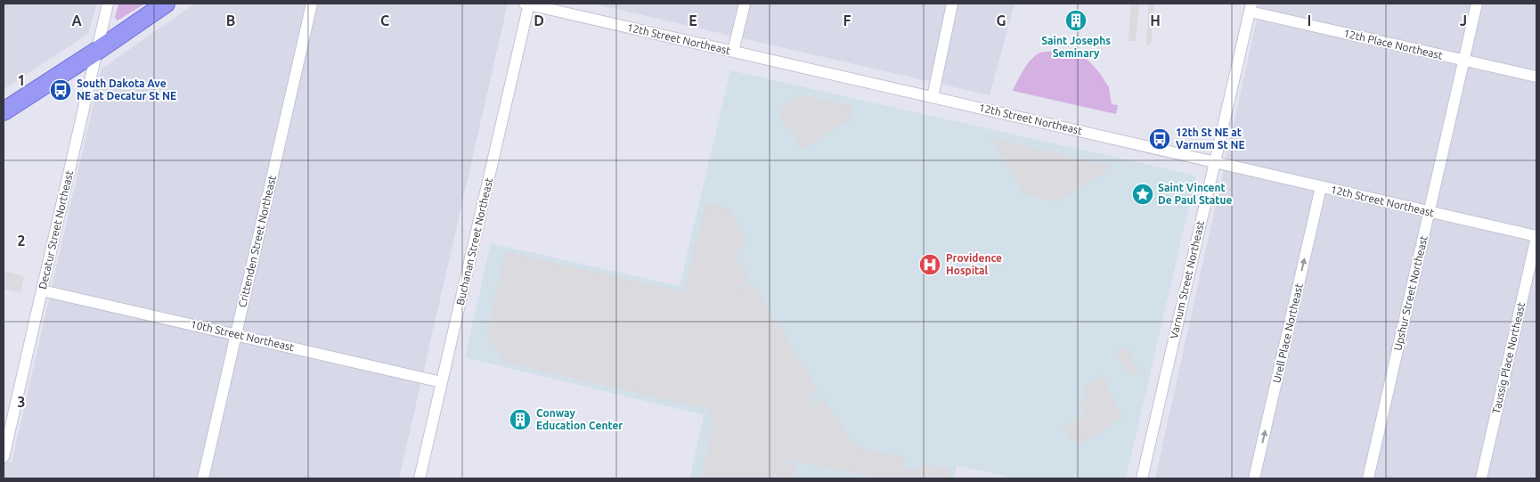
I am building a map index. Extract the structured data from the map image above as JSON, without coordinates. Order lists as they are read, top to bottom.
{
  "streets": {
    "street": [
      "12th Street Northeast",
      "12th Place Northeast",
      "Decatur Street Northeast",
      "Crittenden Street Northeast",
      "Buchanan Street Northeast",
      "Varnum Street Northeast",
      "Upshur Street Northeast",
      "Urell Place Northeast",
      "10th Street Northeast",
      "Taussig Place Northeast"
    ]
  },
  "crossings": [
    ["12th Street Northeast", "Buchanan Street Northeast"],
    ["12th Street Northeast", "Varnum Street Northeast"],
    ["12th Street Northeast", "Upshur Street Northeast"],
    ["12th Street Northeast", "Urell Place Northeast"],
    ["12th Street Northeast", "Taussig Place Northeast"],
    ["12th Place Northeast", "Varnum Street Northeast"],
    ["12th Place Northeast", "Upshur Street Northeast"],
    ["Decatur Street Northeast", "10th Street Northeast"],
    ["Crittenden Street Northeast", "10th Street Northeast"],
    ["Buchanan Street Northeast", "10th Street Northeast"]
  ],
  "one_way": ["Urell Place Northeast"],
  "places": {
    "building": ["Saint Josephs Seminary", "Conway Education Center"],
    "bus stop": ["South Dakota Ave NE at Decatur St NE", "12th St NE at Varnum St NE"],
    "place": ["Saint Vincent De Paul Statue"],
    "hospital": ["Providence Hospital"]
  },
  "grid": {
    "columns": [
      "A",
      "B",
      "C",
      "D",
      "E",
      "F",
      "G",
      "H",
      "I",
      "J"
    ],
    "rows": ["1", "2", "3"]
  }
}
